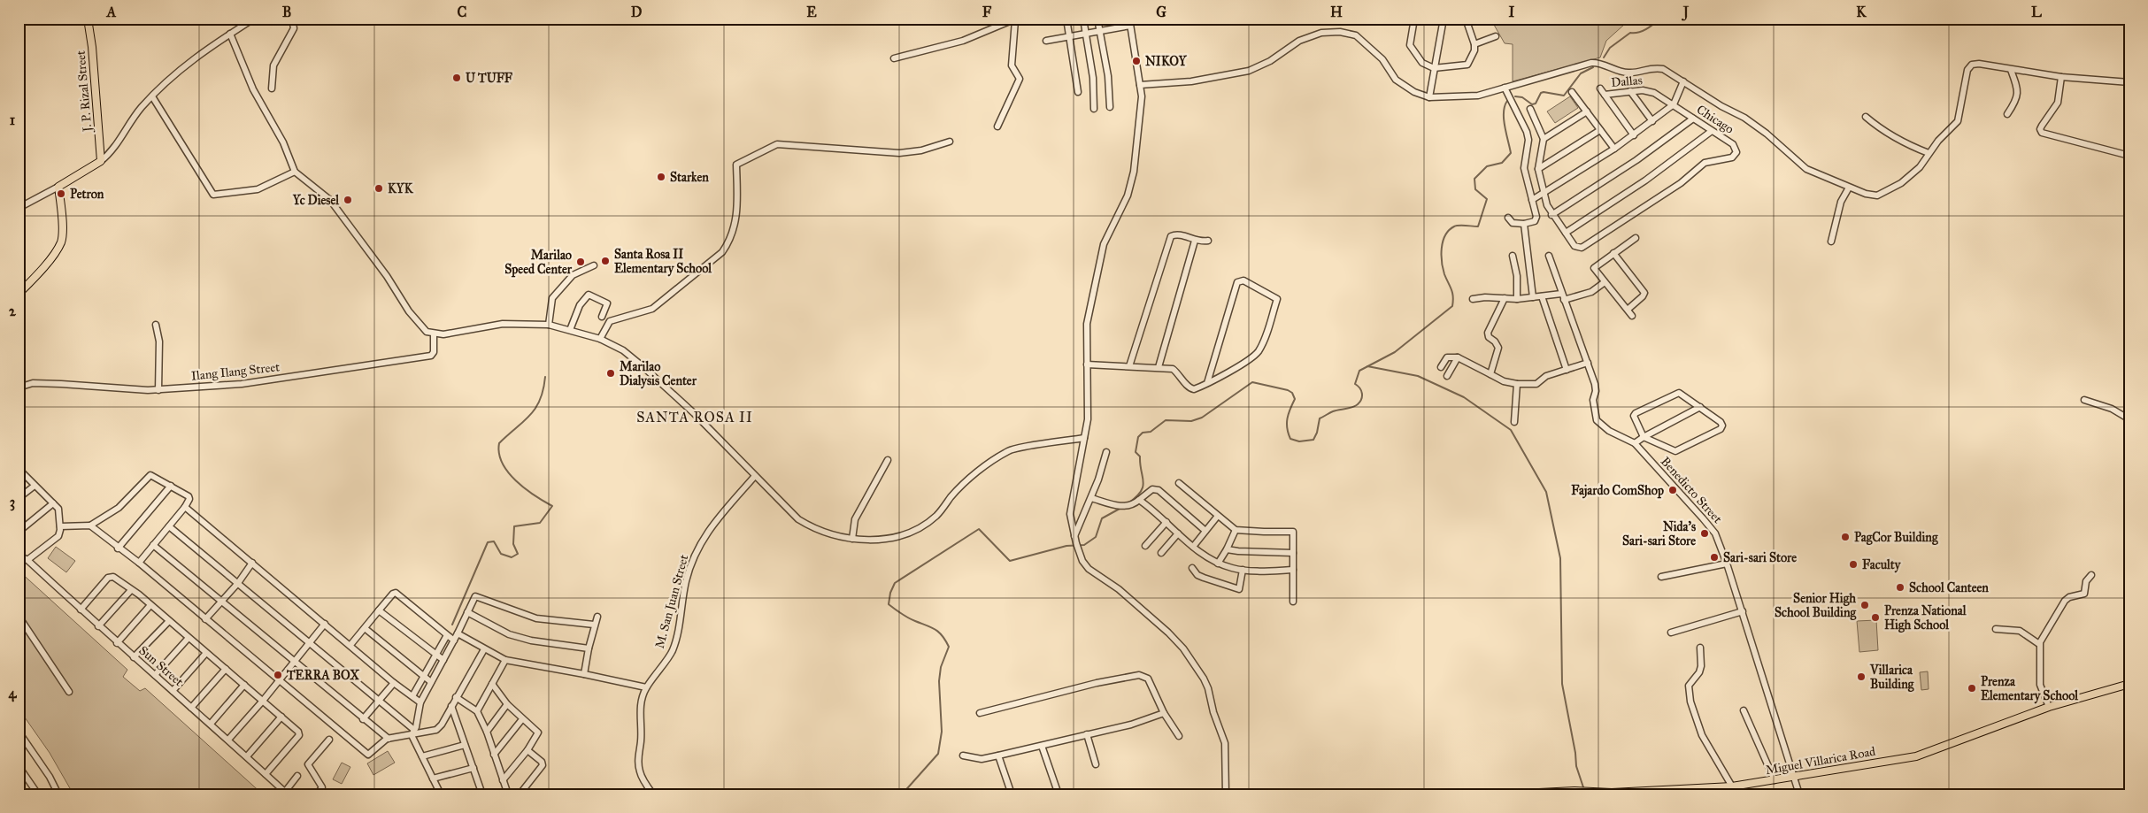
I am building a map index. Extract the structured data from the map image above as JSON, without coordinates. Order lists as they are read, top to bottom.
{
  "streets": {
    "main road": ["J. P. Rizal Street", "Miguel Villarica Road"],
    "street": [
      "Dallas",
      "Chicago",
      "Ilang Ilang Street",
      "Benedicto Street",
      "M. San Juan Street",
      "Sun Street"
    ]
  },
  "crossings": [
    ["Dallas", "Chicago"],
    ["Benedicto Street", "Miguel Villarica Road"]
  ],
  "districts": ["SANTA ROSA II"],
  "places": [
    "NIKOY",
    "U TUFF",
    "Starken",
    "KYK",
    "Petron",
    "Yc Diesel",
    "Santa Rosa II Elementary School",
    "Marilao Speed Center",
    "Marilao Dialysis Center",
    "Fajardo ComShop",
    "Nida's Sari-sari Store",
    "PagCor Building",
    "Sari-sari Store",
    "Faculty",
    "School Canteen",
    "Senior High School Building",
    "Prenza National High School",
    "TERRA BOX",
    "Villarica Building",
    "Prenza Elementary School"
  ],
  "grid": {
    "columns": [
      "A",
      "B",
      "C",
      "D",
      "E",
      "F",
      "G",
      "H",
      "I",
      "J",
      "K",
      "L"
    ],
    "rows": [
      "1",
      "2",
      "3",
      "4"
    ]
  }
}
